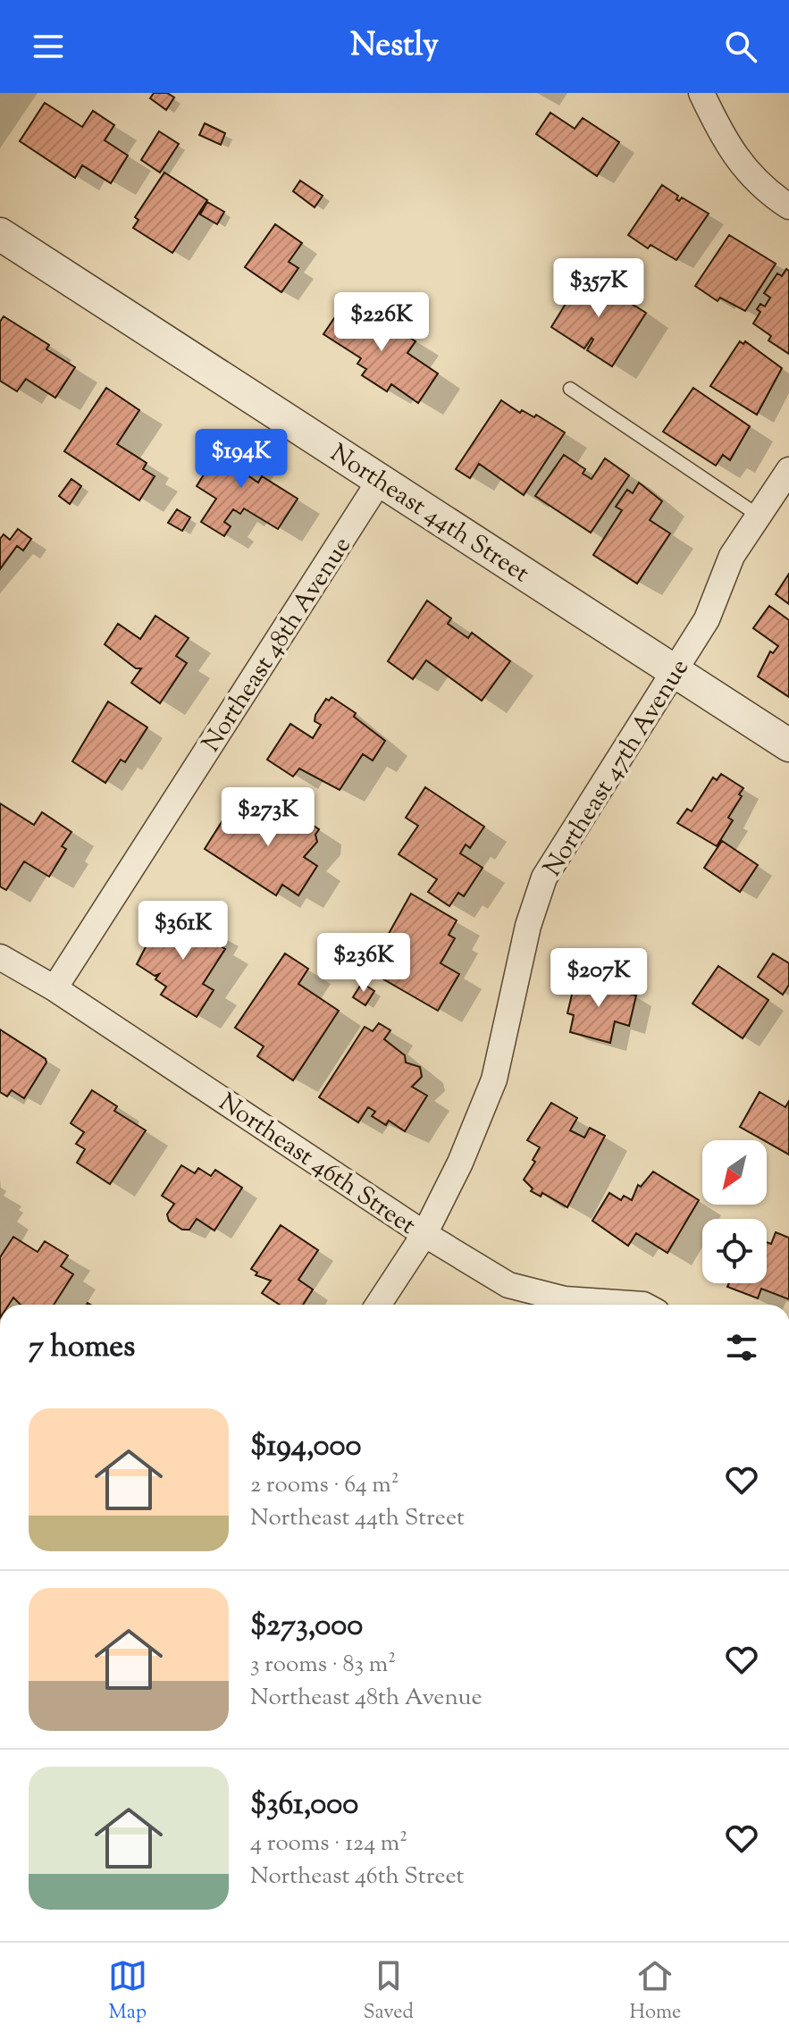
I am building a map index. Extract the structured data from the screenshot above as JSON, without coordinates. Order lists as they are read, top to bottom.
{
  "streets": {
    "street": [
      "Northeast 44th Street",
      "Northeast 48th Avenue",
      "Northeast 47th Avenue",
      "Northeast 46th Street"
    ]
  },
  "crossings": [
    ["Northeast 44th Street", "Northeast 48th Avenue"],
    ["Northeast 44th Street", "Northeast 47th Avenue"],
    ["Northeast 48th Avenue", "Northeast 46th Street"],
    ["Northeast 47th Avenue", "Northeast 46th Street"]
  ],
  "north": "bottom left",
  "page": {
    "header": "Nestly",
    "price": [
      "$357K",
      "$226K",
      "$194K",
      "$273K",
      "$361K",
      "$236K",
      "$207K"
    ],
    "heading": "7 homes",
    "list": [
      {
        "name": "$194,000",
        "note": "2 rooms · 64 m² · Northeast 44th Street"
      },
      {
        "name": "$273,000",
        "note": "3 rooms · 83 m² · Northeast 48th Avenue"
      },
      {
        "name": "$361,000",
        "note": "4 rooms · 124 m² · Northeast 46th Street"
      }
    ],
    "tabs": ["Map", "Saved", "Home"]
  }
}
